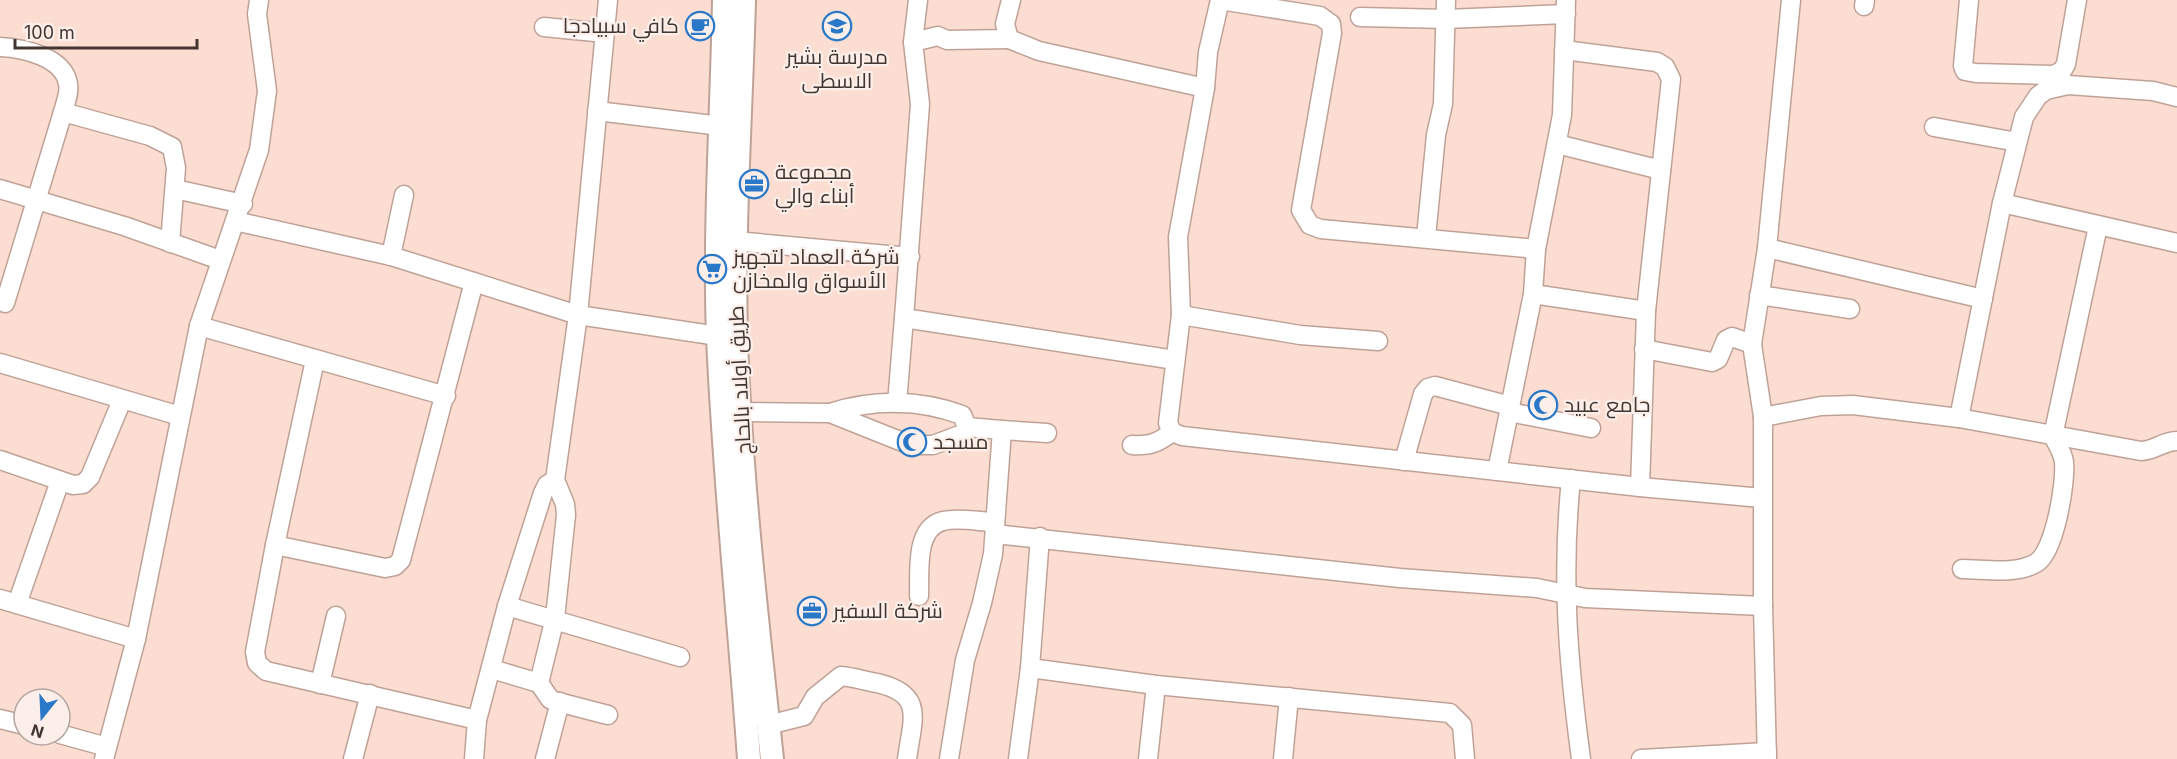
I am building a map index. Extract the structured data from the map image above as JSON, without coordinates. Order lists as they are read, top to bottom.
{
  "streets": {
    "main road": ["طريق أولاد بالحاج"]
  },
  "places": {
    "cafe": ["كافي سبيادجا"],
    "school or university": ["مدرسة بشير الاسطى"],
    "office": ["مجموعة أبناء والي", "شركة السفير"],
    "supermarket": ["شركة العماد لتجهيز الأسواق والمخازن"],
    "mosque": ["جامع عبيد", "مسجد"]
  },
  "scale_bar": "100 m",
  "north": "bottom"
}
